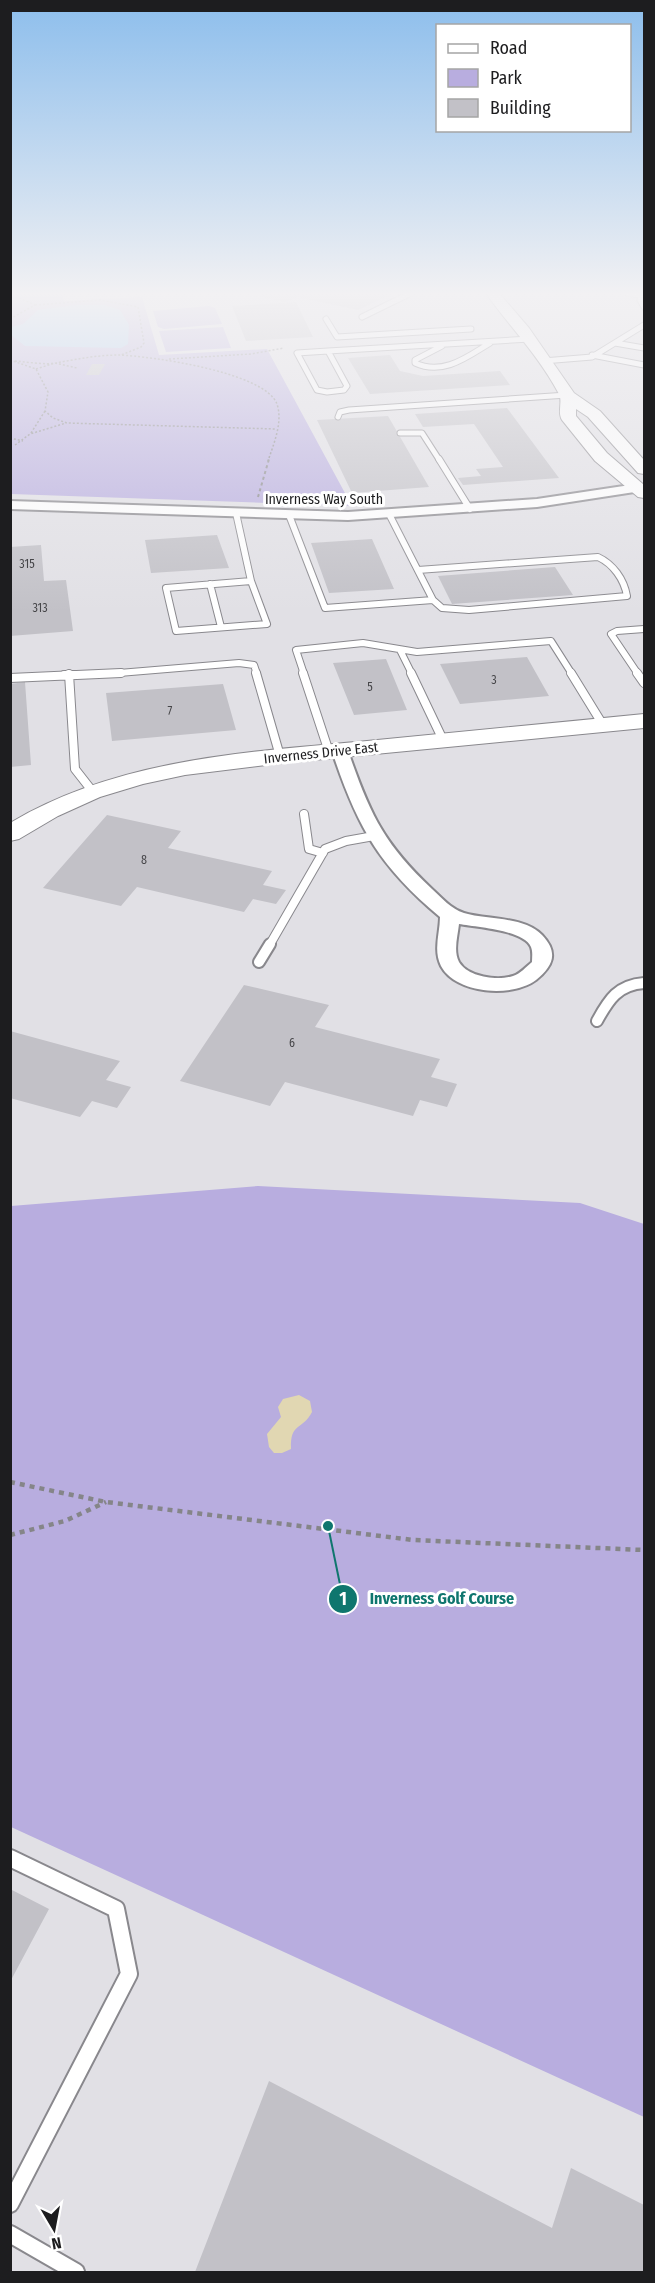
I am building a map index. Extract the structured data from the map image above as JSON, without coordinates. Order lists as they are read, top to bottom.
{
  "streets": {
    "main road": ["Inverness Drive East"],
    "street": ["Inverness Way South"]
  },
  "places": ["Inverness Golf Course"],
  "house_numbers": [
    "315",
    "313",
    "3",
    "5",
    "7",
    "8",
    "6"
  ],
  "legend": ["Road", "Park", "Building"],
  "north": "bottom"
}
